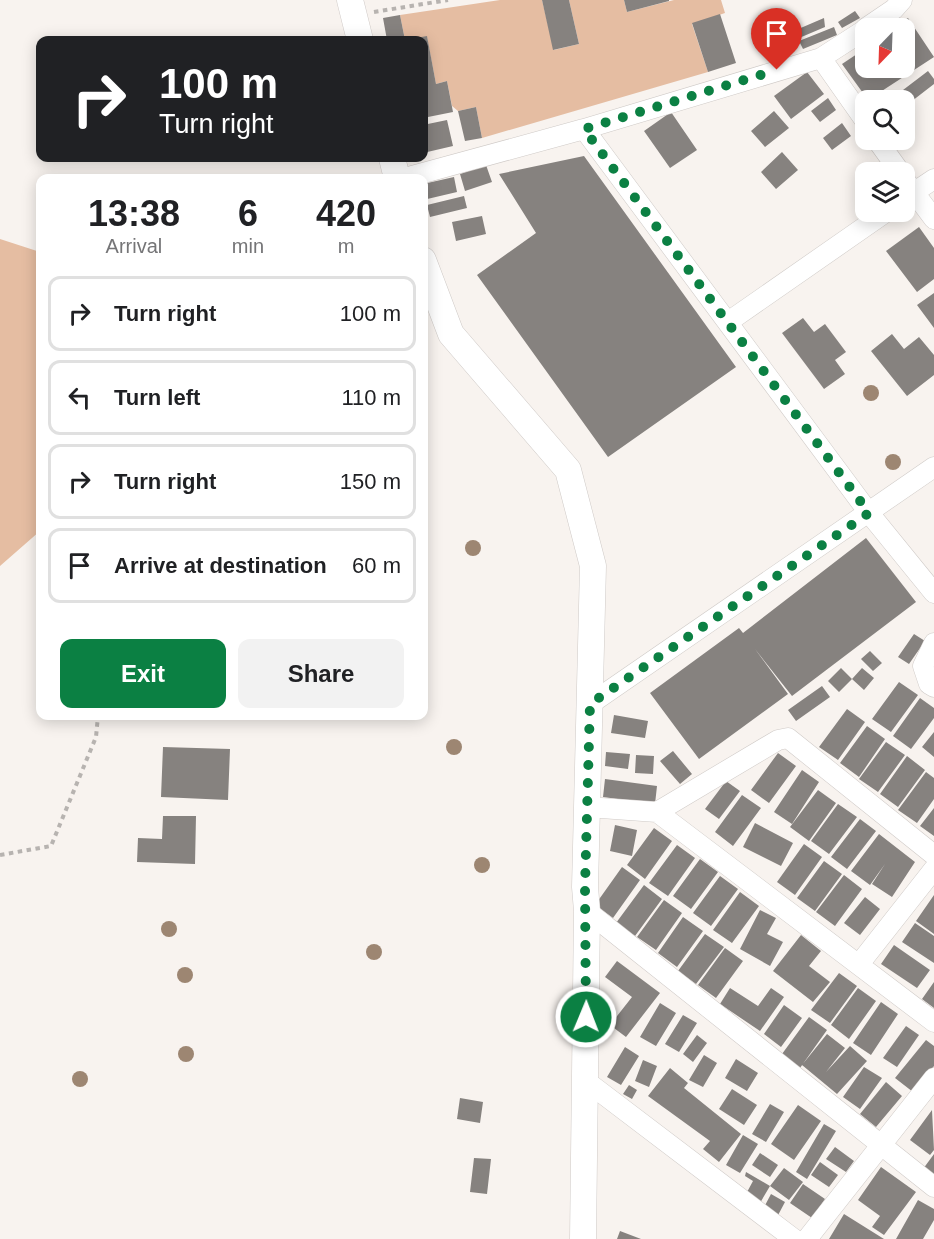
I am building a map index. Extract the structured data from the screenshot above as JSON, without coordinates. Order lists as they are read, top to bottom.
{
  "north": "bottom left",
  "page": {
    "turn": ["100 m", "Turn right"],
    "eta": [
      "13:38",
      "Arrival",
      "6",
      "min",
      "420",
      "m"
    ],
    "list": [
      {
        "name": "Turn right",
        "value": "100 m"
      },
      {
        "name": "Turn left",
        "value": "110 m"
      },
      {
        "name": "Turn right",
        "value": "150 m"
      },
      {
        "name": "Arrive at destination",
        "value": "60 m"
      }
    ],
    "buttons": ["Exit", "Share"]
  }
}
